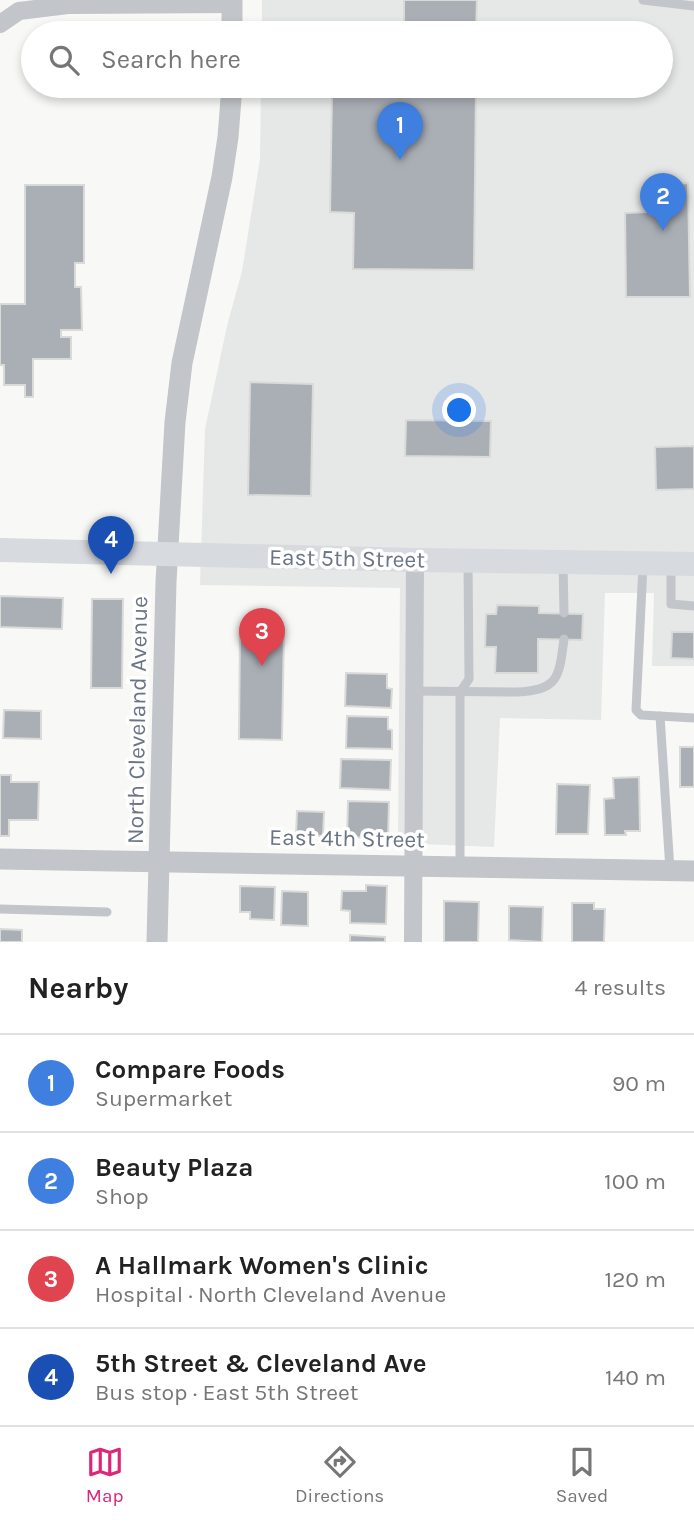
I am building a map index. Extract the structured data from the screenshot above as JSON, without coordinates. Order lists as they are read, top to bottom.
{
  "streets": {
    "main road": ["East 5th Street"],
    "street": ["North Cleveland Avenue", "East 4th Street"]
  },
  "crossings": [
    ["East 5th Street", "North Cleveland Avenue"],
    ["North Cleveland Avenue", "East 4th Street"]
  ],
  "page": {
    "search": "Search here",
    "pins": [
      "1",
      "2",
      "4",
      "3"
    ],
    "heading": ["Nearby", "4 results"],
    "list": [
      {
        "mark": "1",
        "name": "Compare Foods",
        "note": "Supermarket",
        "value": "90 m"
      },
      {
        "mark": "2",
        "name": "Beauty Plaza",
        "note": "Shop",
        "value": "100 m"
      },
      {
        "mark": "3",
        "name": "A Hallmark Women's Clinic",
        "note": "Hospital · North Cleveland Avenue",
        "value": "120 m"
      },
      {
        "mark": "4",
        "name": "5th Street & Cleveland Ave",
        "note": "Bus stop · East 5th Street",
        "value": "140 m"
      }
    ],
    "nav": ["Map", "Directions", "Saved"]
  }
}
